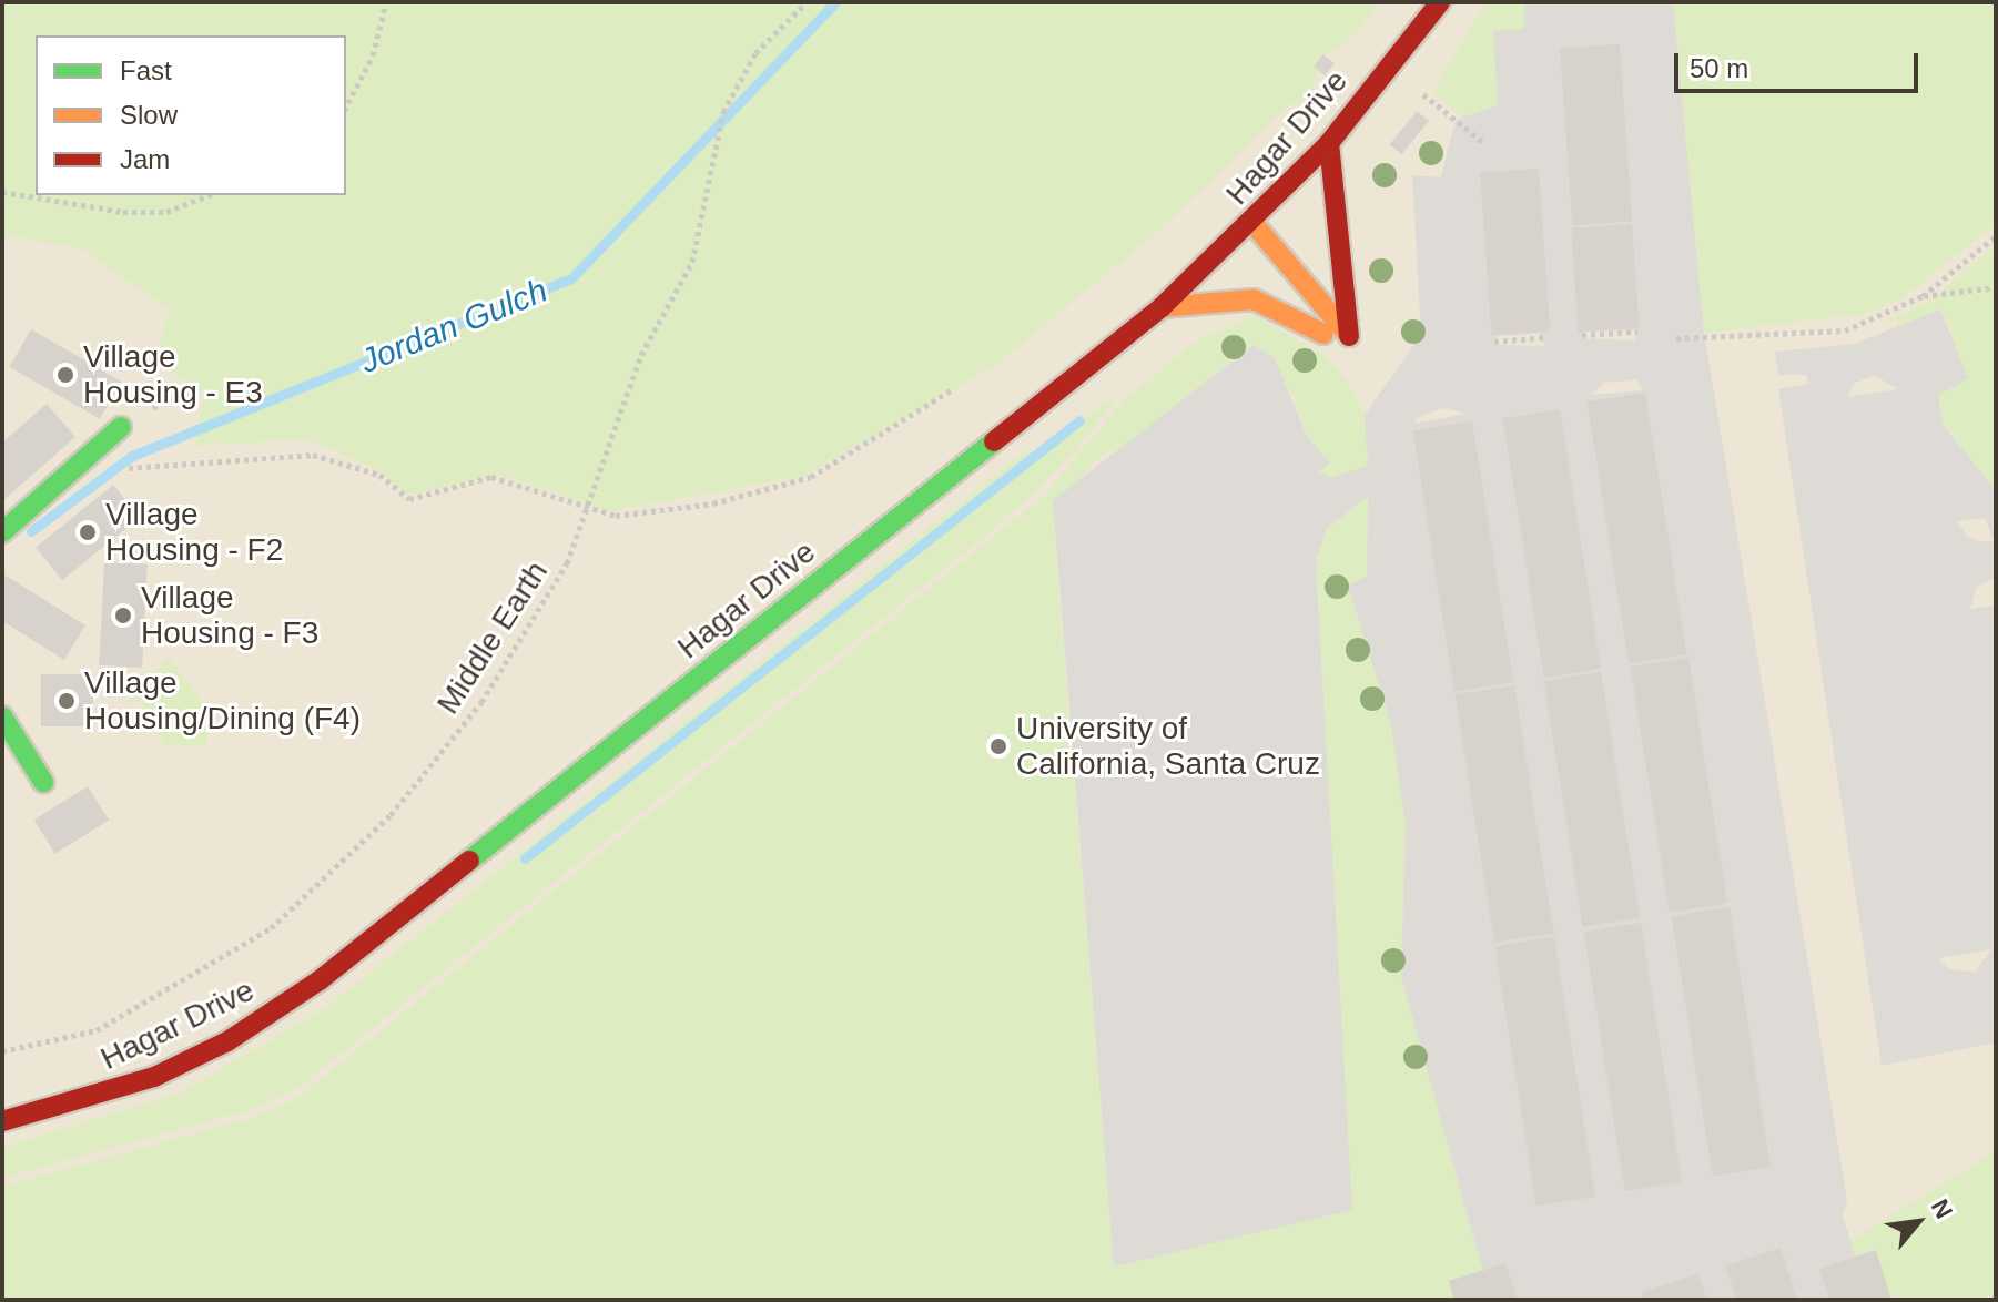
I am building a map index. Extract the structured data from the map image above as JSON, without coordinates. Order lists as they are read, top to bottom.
{
  "streets": {
    "main road": ["Hagar Drive"],
    "path": ["Middle Earth"]
  },
  "water": ["Jordan Gulch"],
  "places": [
    "Village Housing - E3",
    "Village Housing - F2",
    "Village Housing - F3",
    "Village Housing/Dining (F4)",
    "University of California, Santa Cruz"
  ],
  "legend": ["Fast", "Slow", "Jam"],
  "scale_bar": "50 m",
  "north": "top right"
}
